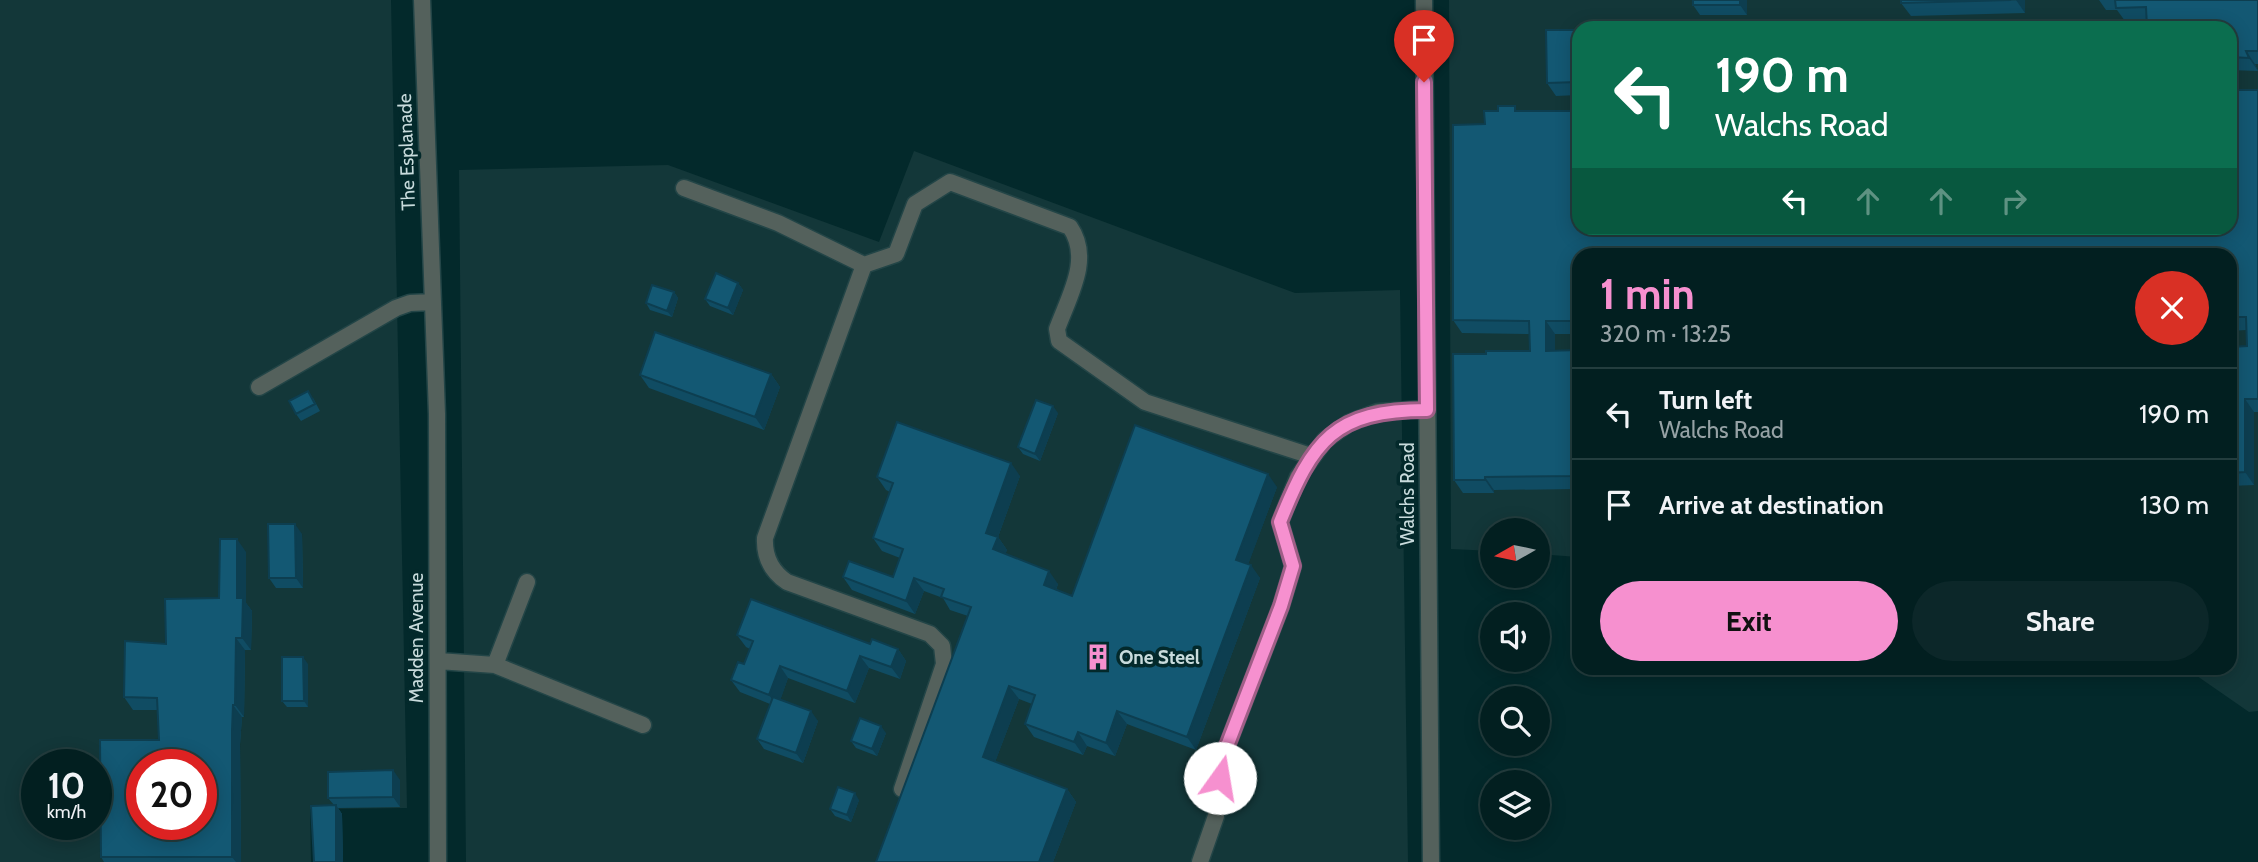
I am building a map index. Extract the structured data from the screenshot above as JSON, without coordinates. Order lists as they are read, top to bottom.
{
  "streets": {
    "street": ["The Esplanade", "Walchs Road", "Madden Avenue"]
  },
  "crossings": [
    ["The Esplanade", "Madden Avenue"]
  ],
  "places": {
    "building": ["One Steel"]
  },
  "north": "left",
  "page": {
    "turn": ["190 m", "Walchs Road"],
    "heading": ["1 min", "320 m · 13:25"],
    "list": [
      {
        "name": "Turn left",
        "note": "Walchs Road",
        "value": "190 m"
      },
      {
        "name": "Arrive at destination",
        "value": "130 m"
      }
    ],
    "buttons": ["Exit", "Share"],
    "speed": "10 km/h",
    "limit": "20"
  }
}
